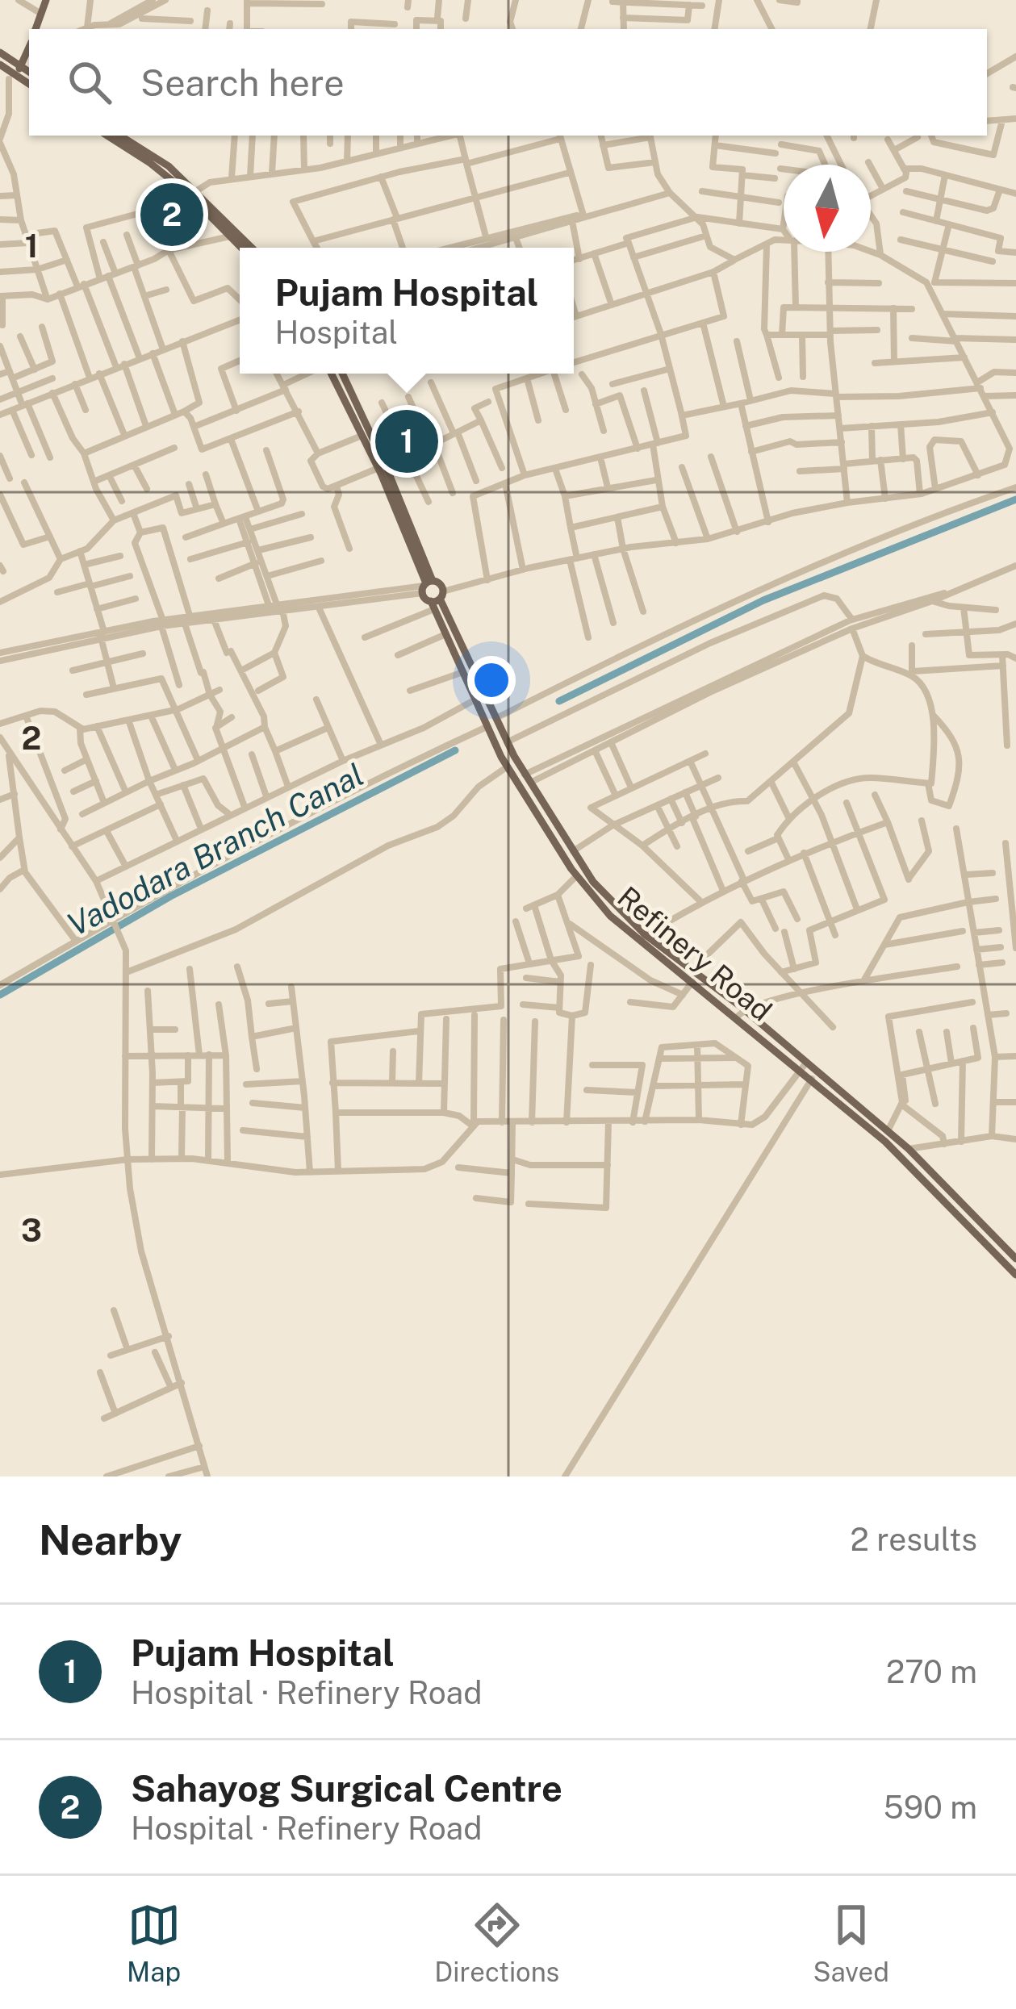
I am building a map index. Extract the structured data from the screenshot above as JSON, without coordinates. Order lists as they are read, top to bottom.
{
  "streets": {
    "main road": ["Refinery Road"]
  },
  "water": ["Vadodara Branch Canal"],
  "north": "bottom",
  "page": {
    "search": "Search here",
    "pins": ["2", "1"],
    "popup": ["Pujam Hospital", "Hospital"],
    "heading": ["Nearby", "2 results"],
    "list": [
      {
        "mark": "1",
        "name": "Pujam Hospital",
        "note": "Hospital · Refinery Road",
        "value": "270 m"
      },
      {
        "mark": "2",
        "name": "Sahayog Surgical Centre",
        "note": "Hospital · Refinery Road",
        "value": "590 m"
      }
    ],
    "nav": ["Map", "Directions", "Saved"]
  },
  "grid": {
    "rows": ["1", "2", "3"]
  }
}
